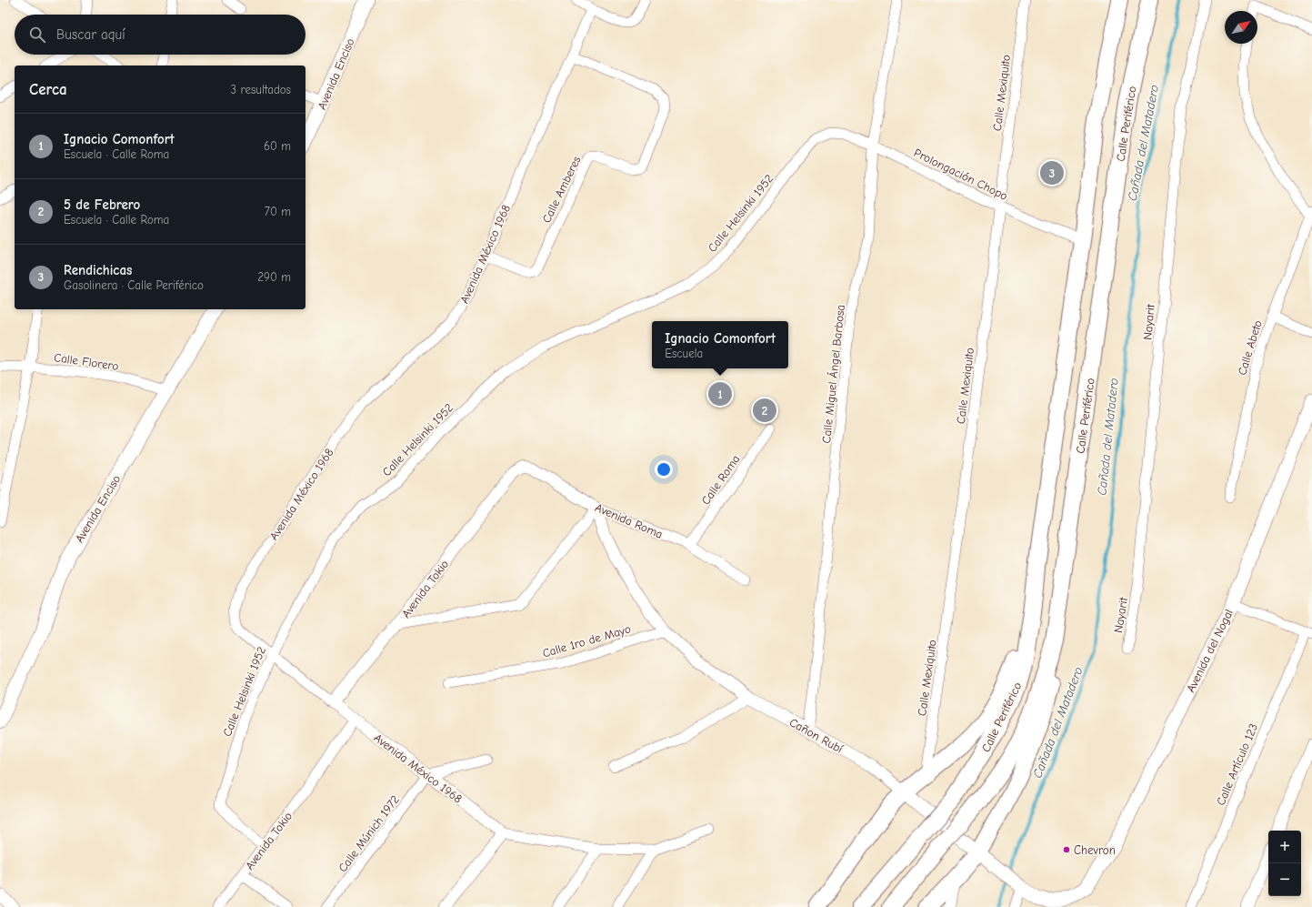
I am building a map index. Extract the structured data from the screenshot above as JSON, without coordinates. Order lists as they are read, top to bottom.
{
  "streets": {
    "highway": ["Calle Periférico"],
    "main road": ["Avenida Enciso", "Avenida del Nogal", "Cañon Rubí"],
    "street": [
      "Calle Mexiquito",
      "Prolongación Chopo",
      "Calle Amberes",
      "Calle Helsinki 1952",
      "Avenida México 1968",
      "Nayarit",
      "Calle Abeto",
      "Calle Florero",
      "Calle Miguel Ángel Barbosa",
      "Calle Roma",
      "Avenida Roma",
      "Avenida Tokio",
      "Calle 1ro de Mayo",
      "Calle Artículo 123",
      "Calle Múnich 1972"
    ]
  },
  "crossings": [
    ["Avenida Enciso", "Calle Florero"],
    ["Calle Mexiquito", "Prolongación Chopo"],
    ["Calle Periférico", "Prolongación Chopo"],
    ["Prolongación Chopo", "Calle Helsinki 1952"],
    ["Prolongación Chopo", "Calle Miguel Ángel Barbosa"],
    ["Calle Amberes", "Avenida México 1968"],
    ["Calle Helsinki 1952", "Avenida México 1968"],
    ["Calle Helsinki 1952", "Avenida Tokio"],
    ["Avenida México 1968", "Avenida Tokio"],
    ["Avenida México 1968", "Calle Múnich 1972"],
    ["Calle Miguel Ángel Barbosa", "Cañon Rubí"],
    ["Calle Roma", "Avenida Roma"],
    ["Avenida Roma", "Avenida Tokio"],
    ["Avenida Roma", "Cañon Rubí"],
    ["Calle 1ro de Mayo", "Cañon Rubí"],
    ["Avenida del Nogal", "Cañon Rubí"]
  ],
  "water": ["Cañada del Matadero"],
  "places": ["Chevron"],
  "north": "top right",
  "page": {
    "search": "Buscar aquí",
    "heading": ["Cerca", "3 resultados"],
    "list": [
      {
        "mark": "1",
        "name": "Ignacio Comonfort",
        "note": "Escuela · Calle Roma",
        "value": "60 m"
      },
      {
        "mark": "2",
        "name": "5 de Febrero",
        "note": "Escuela · Calle Roma",
        "value": "70 m"
      },
      {
        "mark": "3",
        "name": "Rendichicas",
        "note": "Gasolinera · Calle Periférico",
        "value": "290 m"
      }
    ],
    "pins": ["3", "1", "2"],
    "popup": ["Ignacio Comonfort", "Escuela"],
    "map_buttons": ["+", "−"]
  }
}
